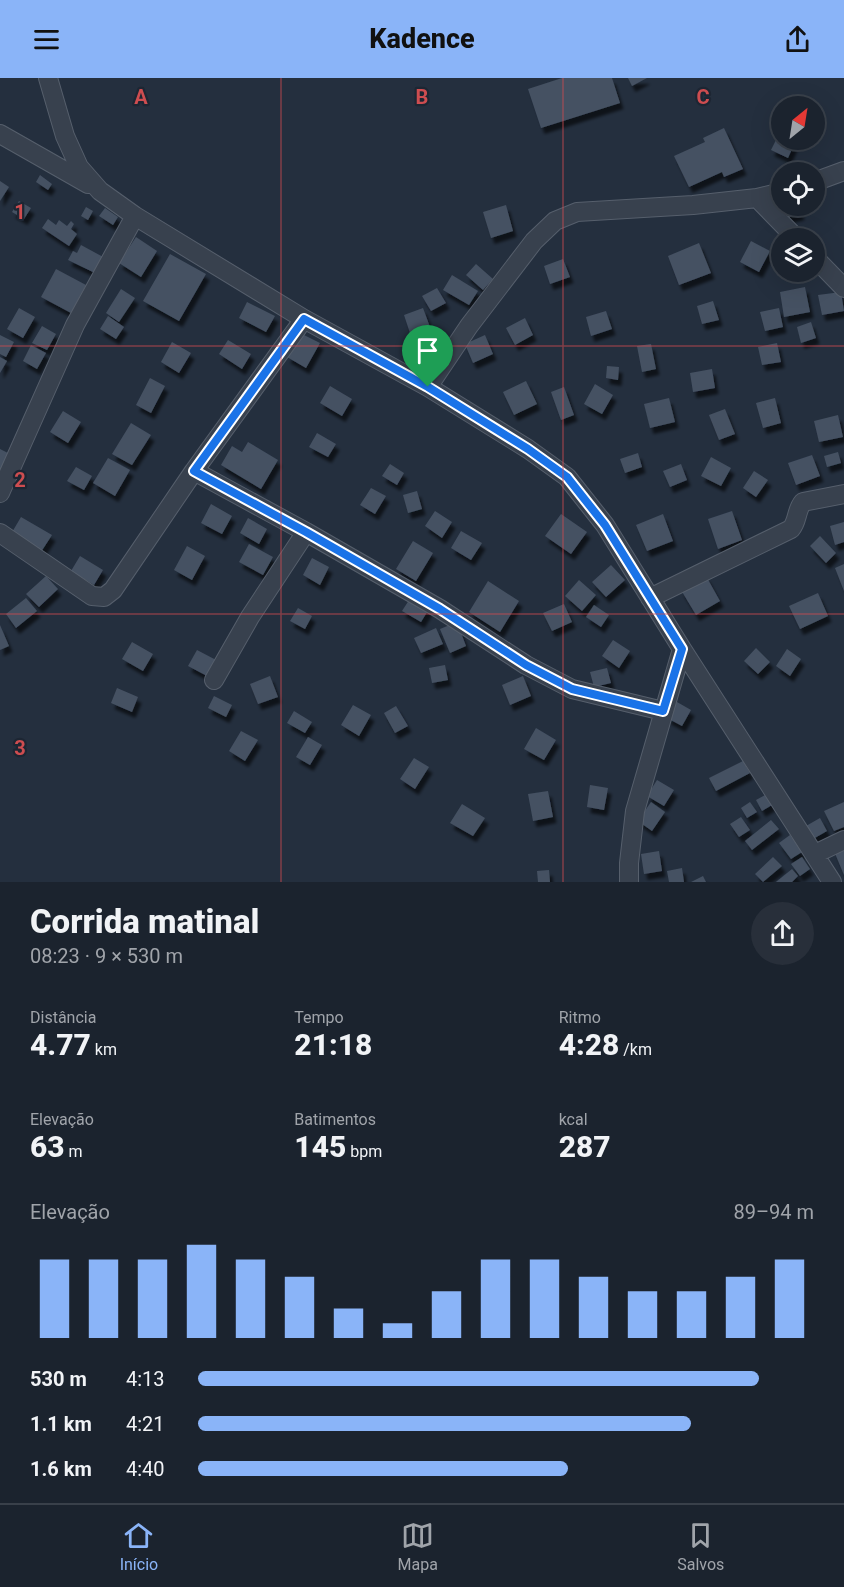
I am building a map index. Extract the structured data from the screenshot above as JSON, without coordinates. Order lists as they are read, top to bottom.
{
  "north": "top right",
  "page": {
    "header": "Kadence",
    "heading": ["Corrida matinal", "08:23 · 9 × 530 m"],
    "stats": [
      ["Distância", "4.77 km"],
      ["Tempo", "21:18"],
      ["Ritmo", "4:28 /km"],
      ["Elevação", "63 m"],
      ["Batimentos", "145 bpm"],
      ["kcal", "287"]
    ],
    "chart": ["Elevação", "89–94 m"],
    "list": [
      {
        "name": "530 m",
        "note": "4:13"
      },
      {
        "name": "1.1 km",
        "note": "4:21"
      },
      {
        "name": "1.6 km",
        "note": "4:40"
      }
    ],
    "tabs": ["Início", "Mapa", "Salvos"]
  },
  "grid": {
    "columns": ["A", "B", "C"],
    "rows": ["1", "2", "3"]
  }
}
